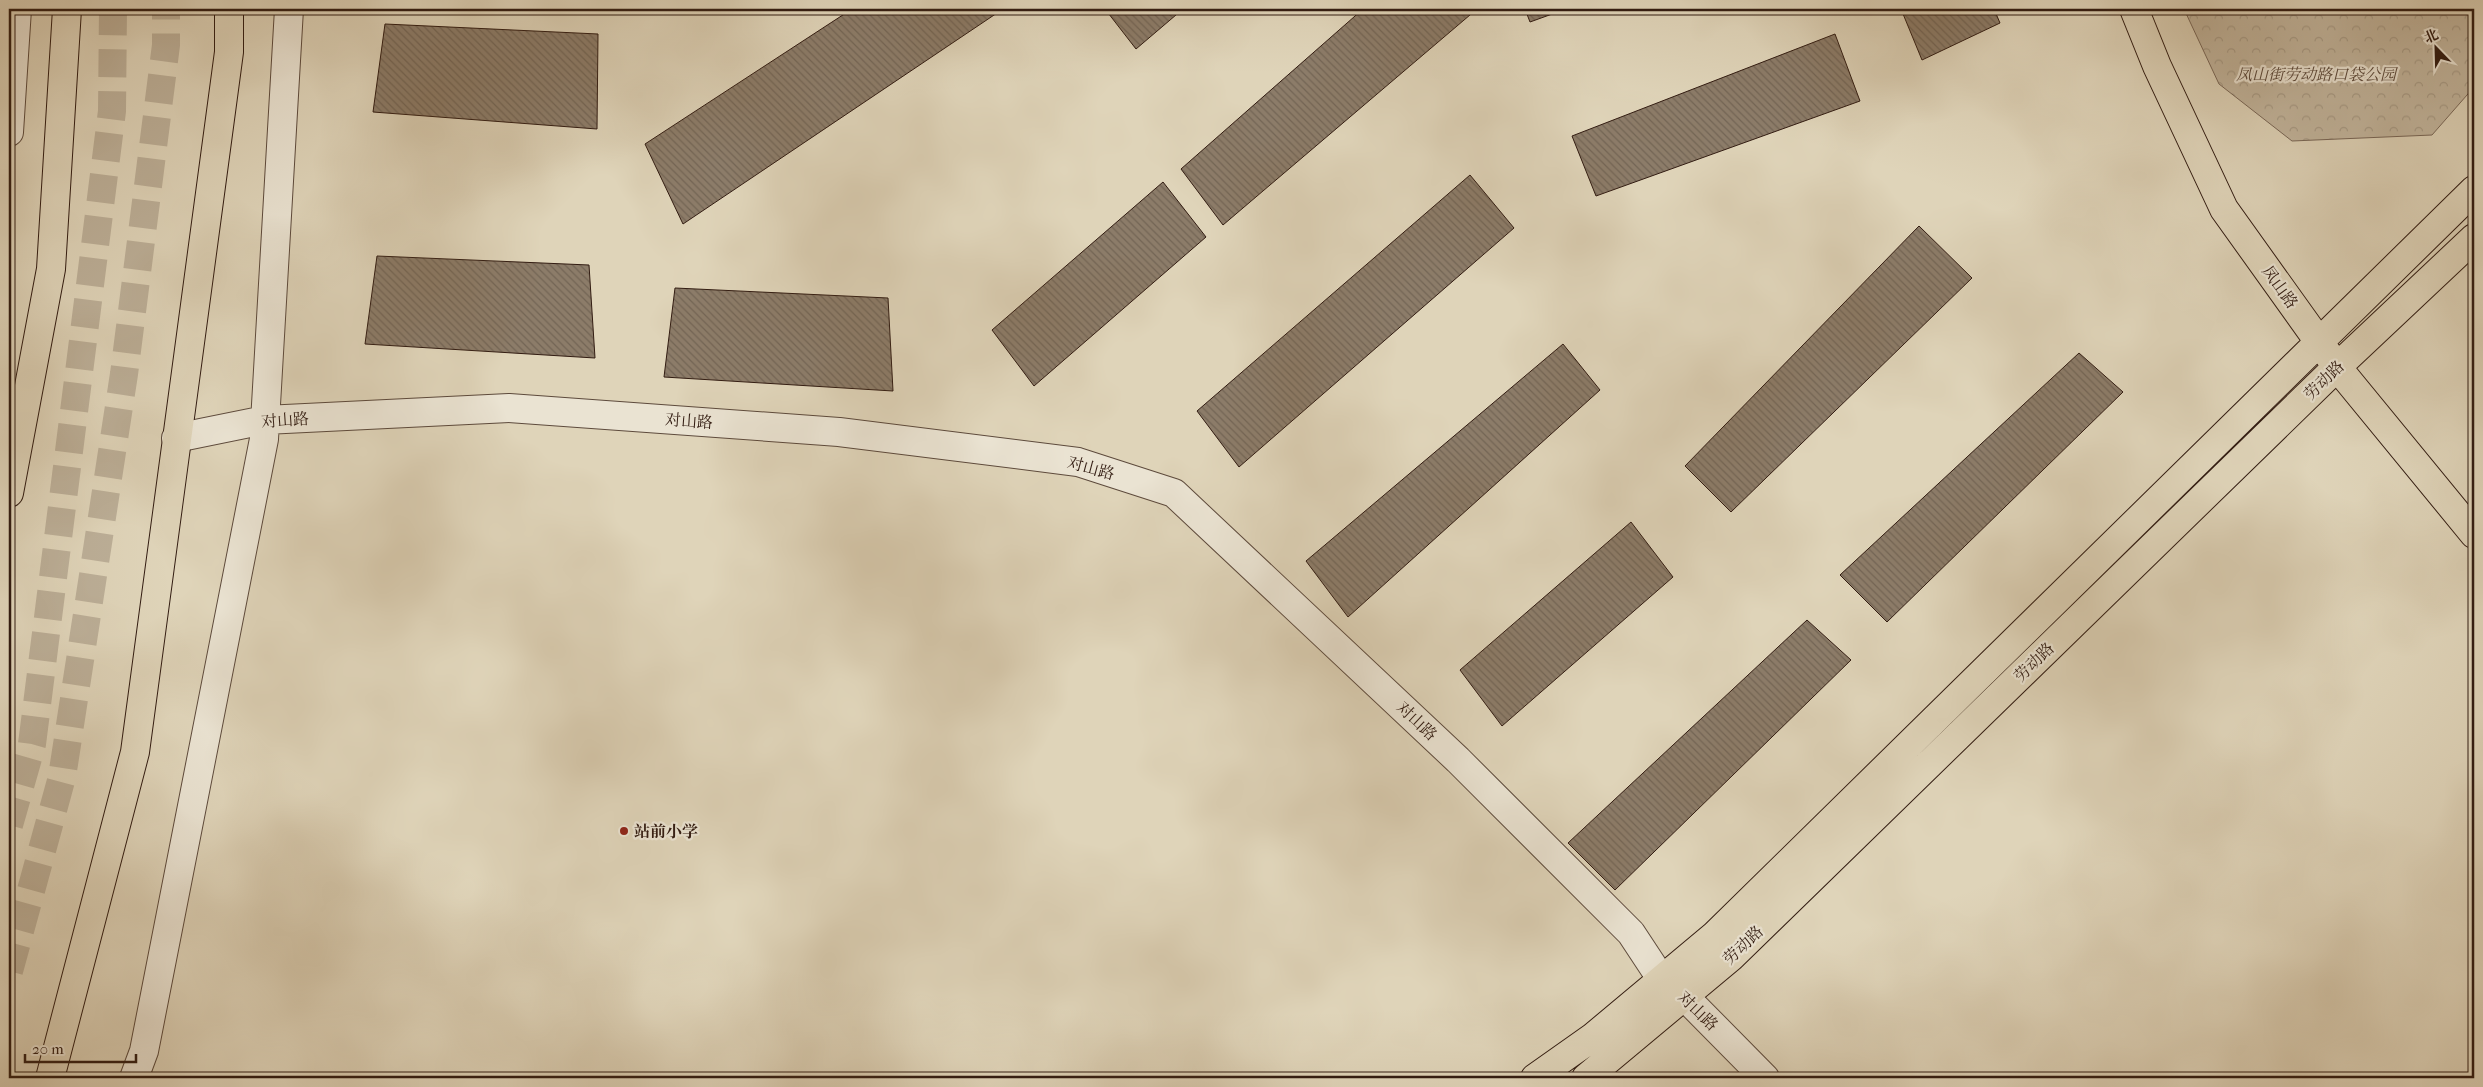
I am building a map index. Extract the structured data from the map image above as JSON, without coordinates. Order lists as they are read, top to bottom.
{
  "streets": {
    "main road": ["凤山路", "劳动路"],
    "street": ["对山路"]
  },
  "crossings": [
    ["凤山路", "劳动路"],
    ["劳动路", "对山路"]
  ],
  "parks": ["凤山街劳动路口袋公园"],
  "places": ["站前小学"],
  "scale_bar": "20 m",
  "north": "top left"
}
